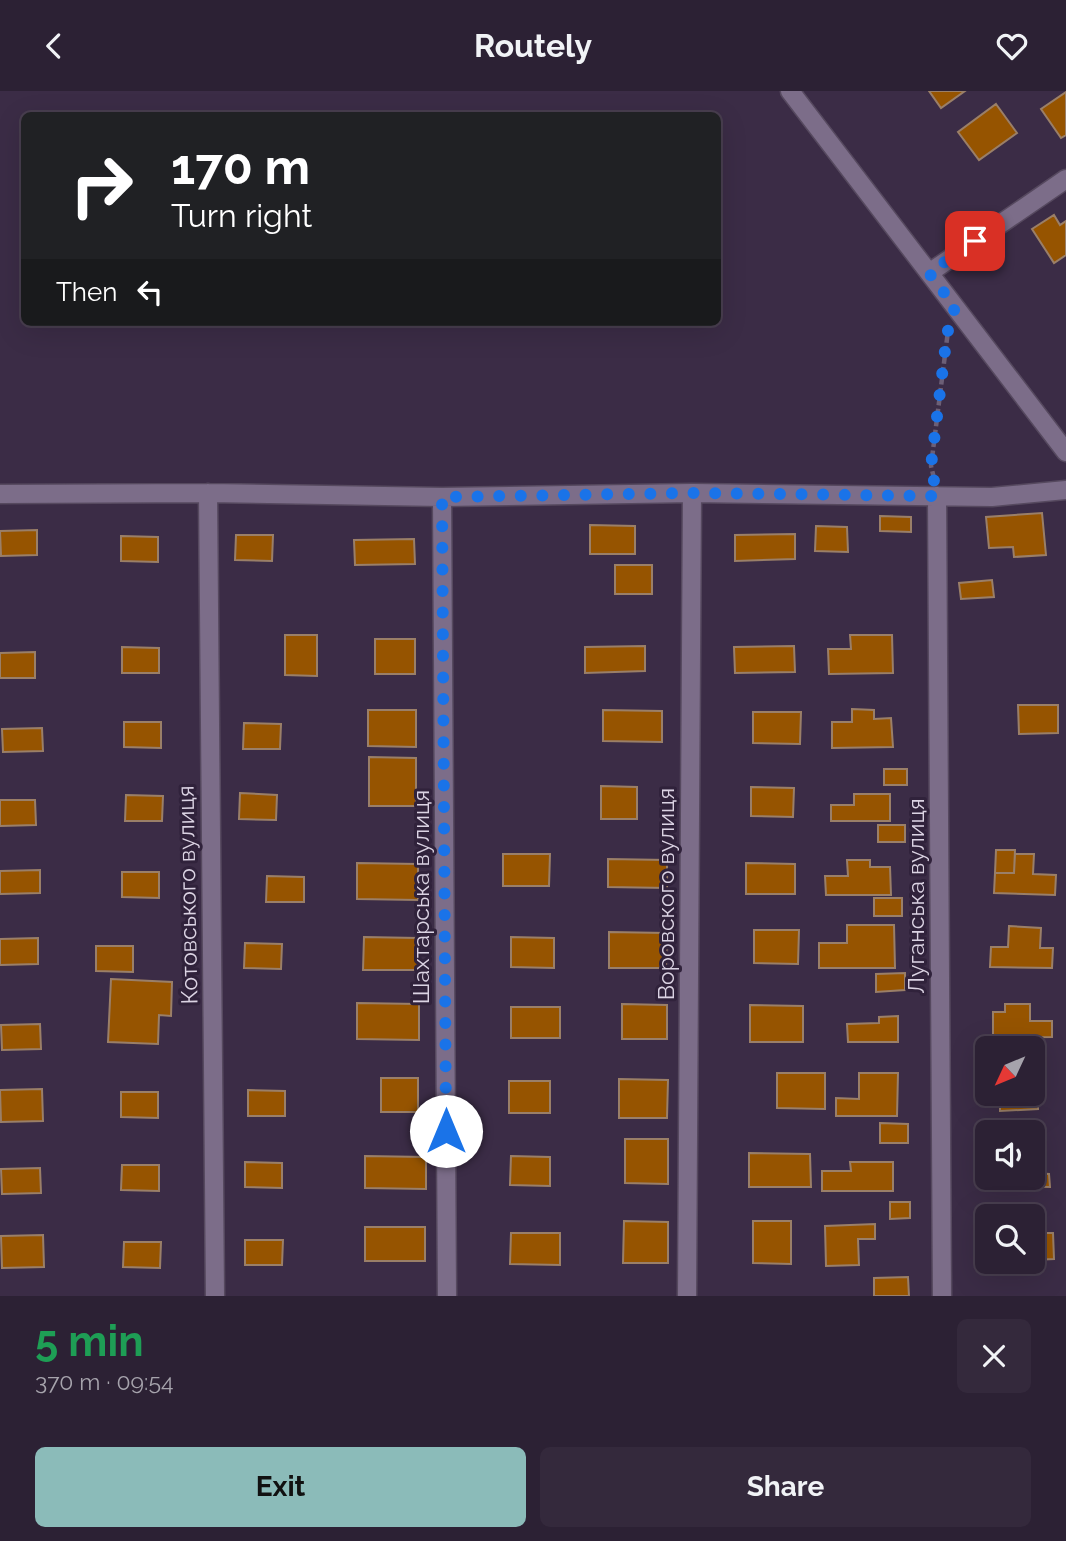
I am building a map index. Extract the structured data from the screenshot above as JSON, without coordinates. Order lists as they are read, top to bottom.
{
  "streets": {
    "street": [
      "Воровского вулиця",
      "Котовського вулиця",
      "Луганська вулиця",
      "Шахтарська вулиця"
    ]
  },
  "north": "bottom left",
  "page": {
    "header": "Routely",
    "turn": ["170 m", "Turn right"],
    "then": "Then",
    "heading": ["5 min", "370 m · 09:54"],
    "buttons": ["Exit", "Share"]
  }
}
